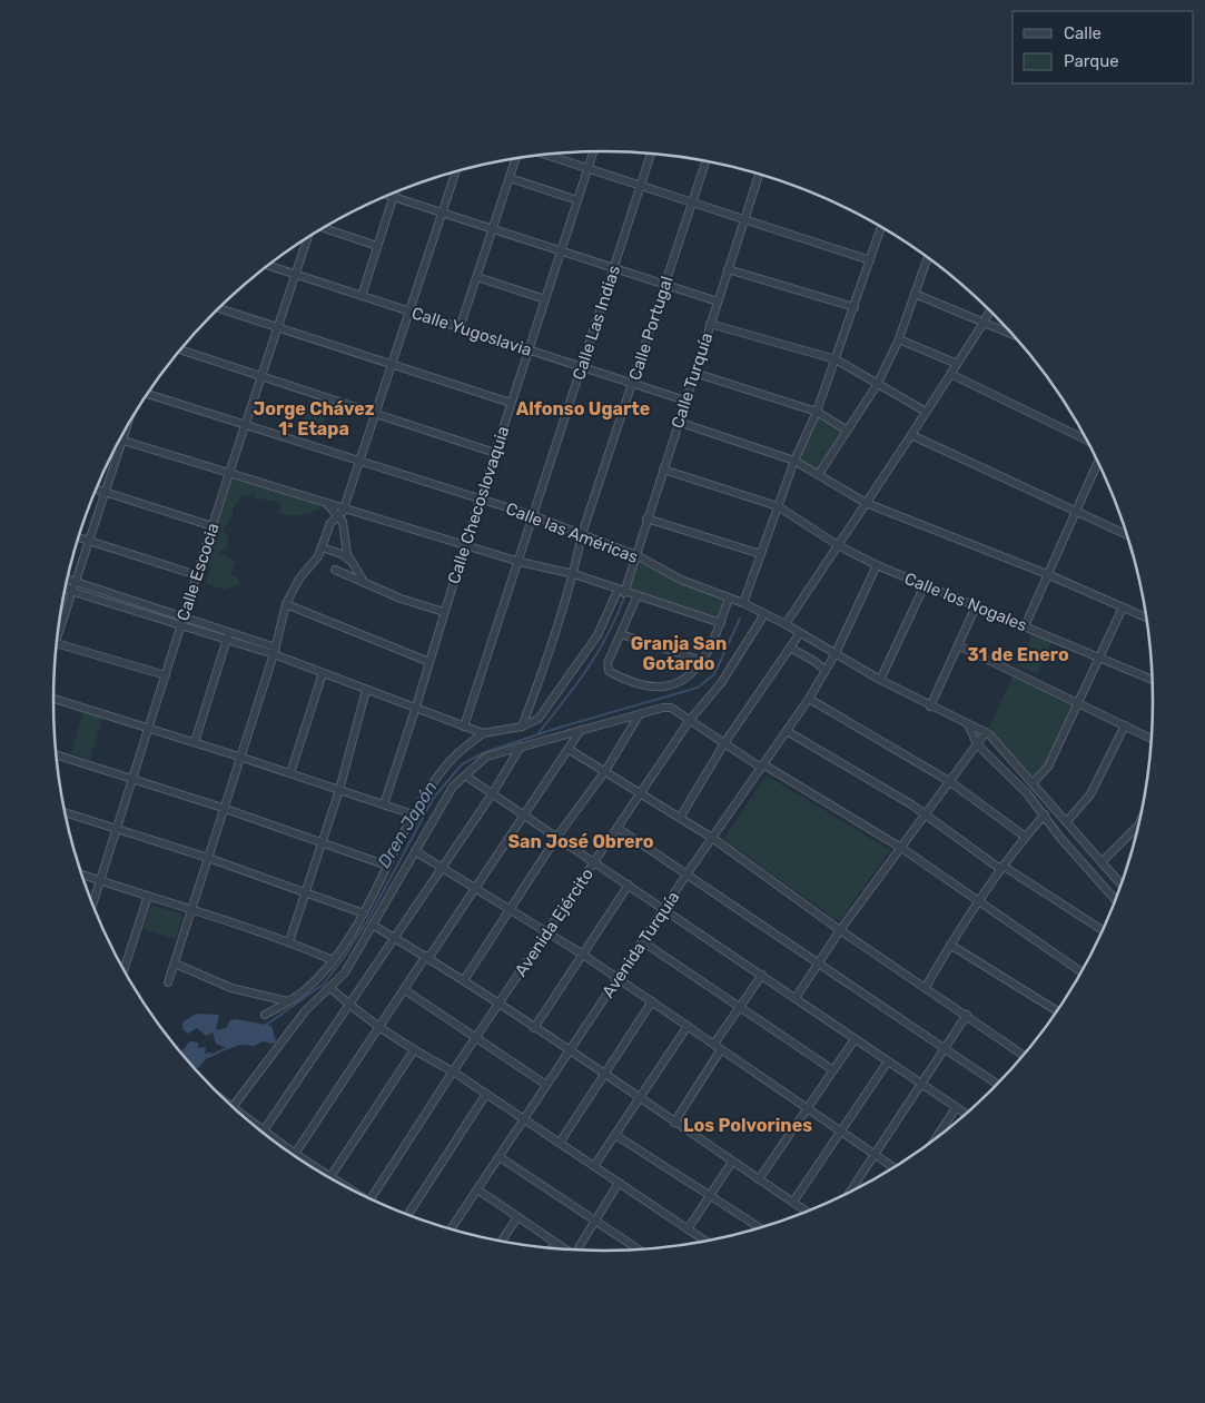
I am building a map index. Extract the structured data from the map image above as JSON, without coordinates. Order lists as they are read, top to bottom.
{
  "streets": {
    "street": [
      "Calle Las Indias",
      "Calle Portugal",
      "Calle Yugoslavia",
      "Calle Turquía",
      "Calle Checoslovaquia",
      "Calle las Américas",
      "Calle Escocia",
      "Calle los Nogales",
      "Avenida Ejército",
      "Avenida Turquía"
    ]
  },
  "crossings": [
    ["Calle Las Indias", "Calle Yugoslavia"],
    ["Calle Las Indias", "Calle las Américas"],
    ["Calle Portugal", "Calle Yugoslavia"],
    ["Calle Portugal", "Calle Turquía"],
    ["Calle Portugal", "Calle las Américas"],
    ["Calle Yugoslavia", "Calle Turquía"],
    ["Calle Yugoslavia", "Calle Checoslovaquia"],
    ["Calle Yugoslavia", "Calle Escocia"],
    ["Calle Turquía", "Calle las Américas"],
    ["Calle Turquía", "Calle los Nogales"],
    ["Calle Checoslovaquia", "Calle las Américas"],
    ["Calle las Américas", "Calle Escocia"],
    ["Calle las Américas", "Avenida Ejército"],
    ["Calle las Américas", "Avenida Turquía"],
    ["Calle los Nogales", "Avenida Turquía"]
  ],
  "districts": [
    "Jorge Chávez 1ª Etapa",
    "Alfonso Ugarte",
    "Granja San Gotardo",
    "31 de Enero",
    "San José Obrero",
    "Los Polvorines"
  ],
  "water": ["Dren Japón"],
  "legend": ["Calle", "Parque"]
}
